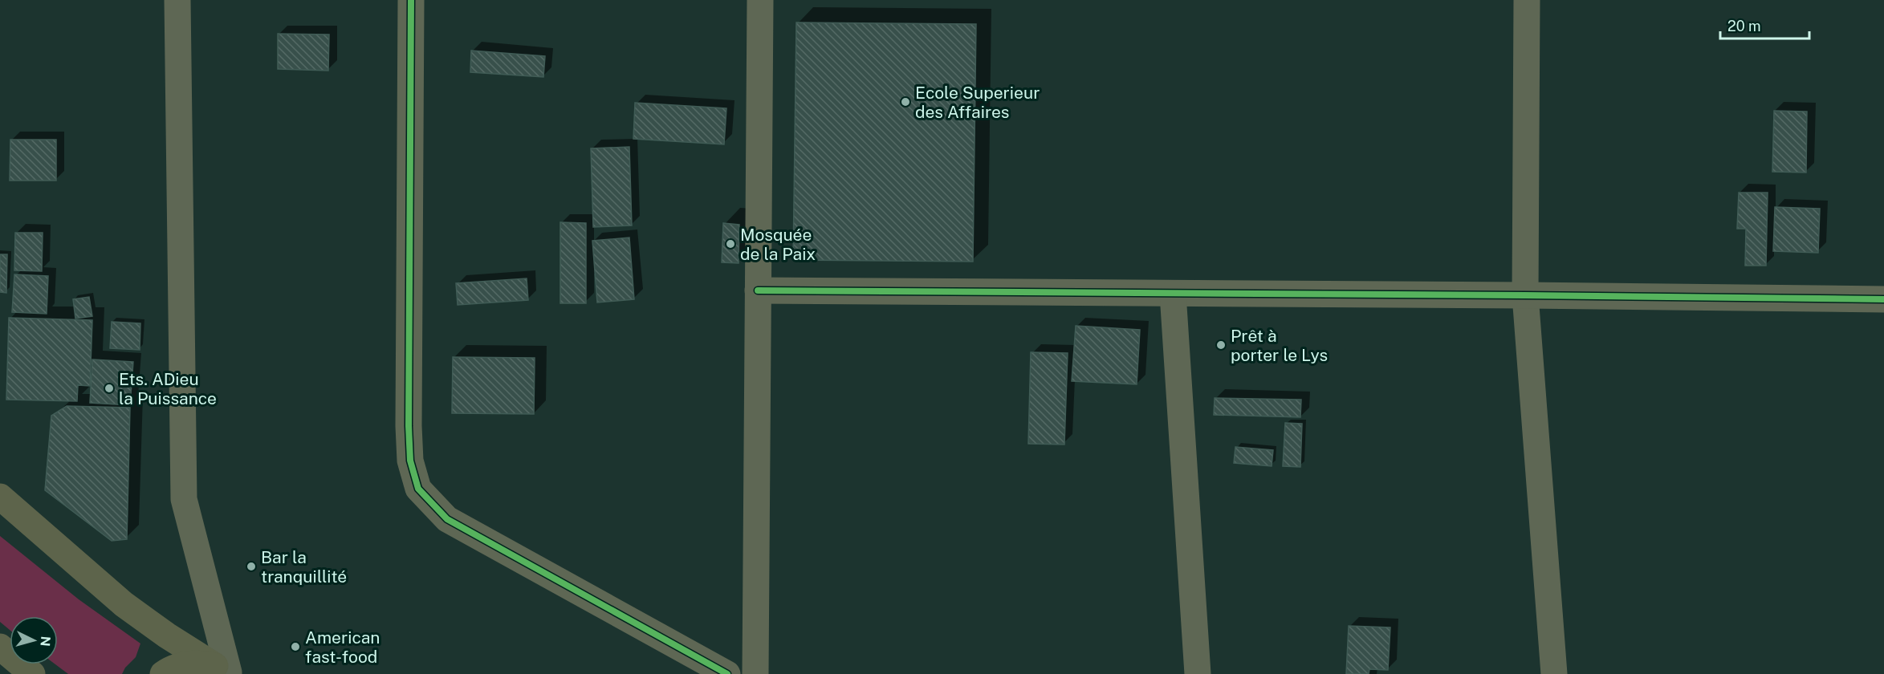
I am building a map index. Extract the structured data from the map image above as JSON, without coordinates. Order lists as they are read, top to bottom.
{
  "places": [
    "Ecole Superieur des Affaires",
    "Mosquée de la Paix",
    "Prêt à porter le Lys",
    "Ets. ADieu la Puissance",
    "Bar la tranquillité",
    "American fast-food"
  ],
  "scale_bar": "20 m",
  "north": "right"
}
